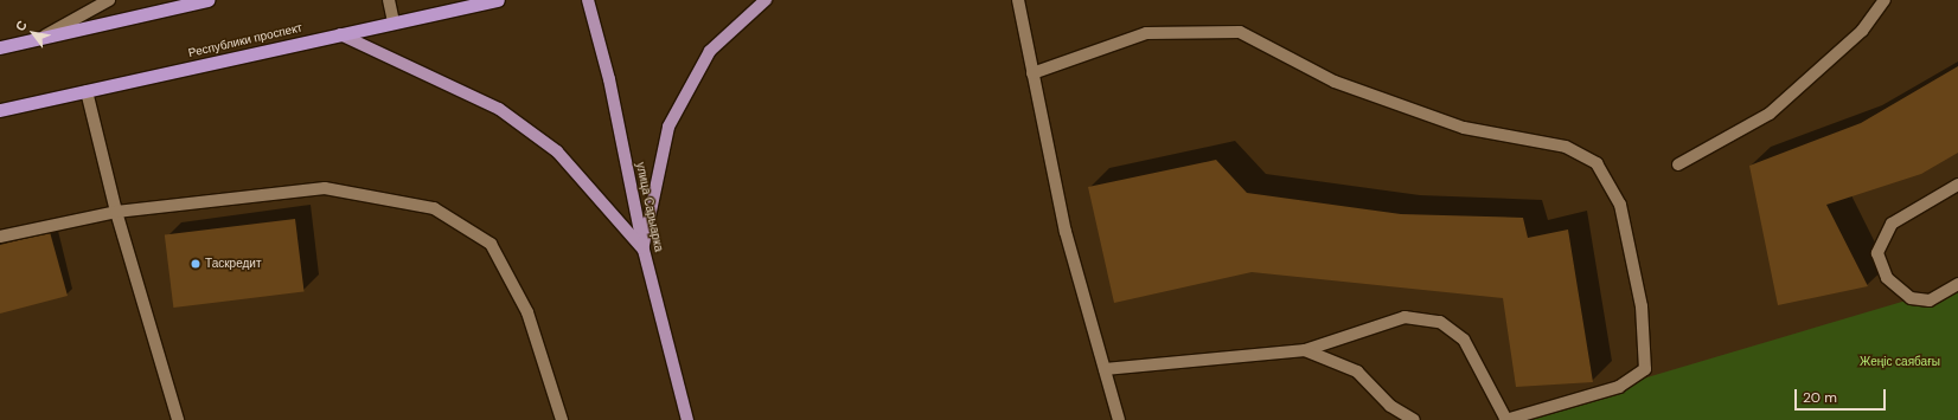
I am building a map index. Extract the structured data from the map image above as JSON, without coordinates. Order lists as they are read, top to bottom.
{
  "streets": {
    "highway": ["Республики проспект"],
    "main road": ["улица Сарыарка"]
  },
  "parks": ["Жеңіс саябағы"],
  "places": ["Таскредит"],
  "scale_bar": "20 m",
  "north": "top left"
}
